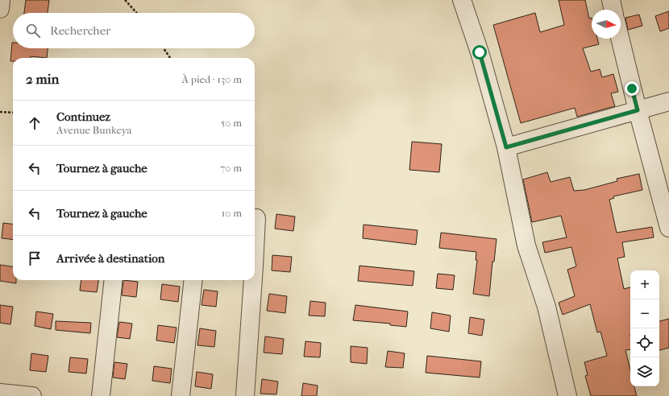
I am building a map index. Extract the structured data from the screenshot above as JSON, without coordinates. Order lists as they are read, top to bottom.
{
  "north": "right",
  "page": {
    "search": "Rechercher",
    "heading": ["2 min", "À pied · 130 m"],
    "list": [
      ["Continuez", "Avenue Bunkeya", "50 m"],
      ["Tournez à gauche", "70 m"],
      ["Tournez à gauche", "10 m"],
      "Arrivée à destination"
    ],
    "map_buttons": ["+", "−"]
  }
}
